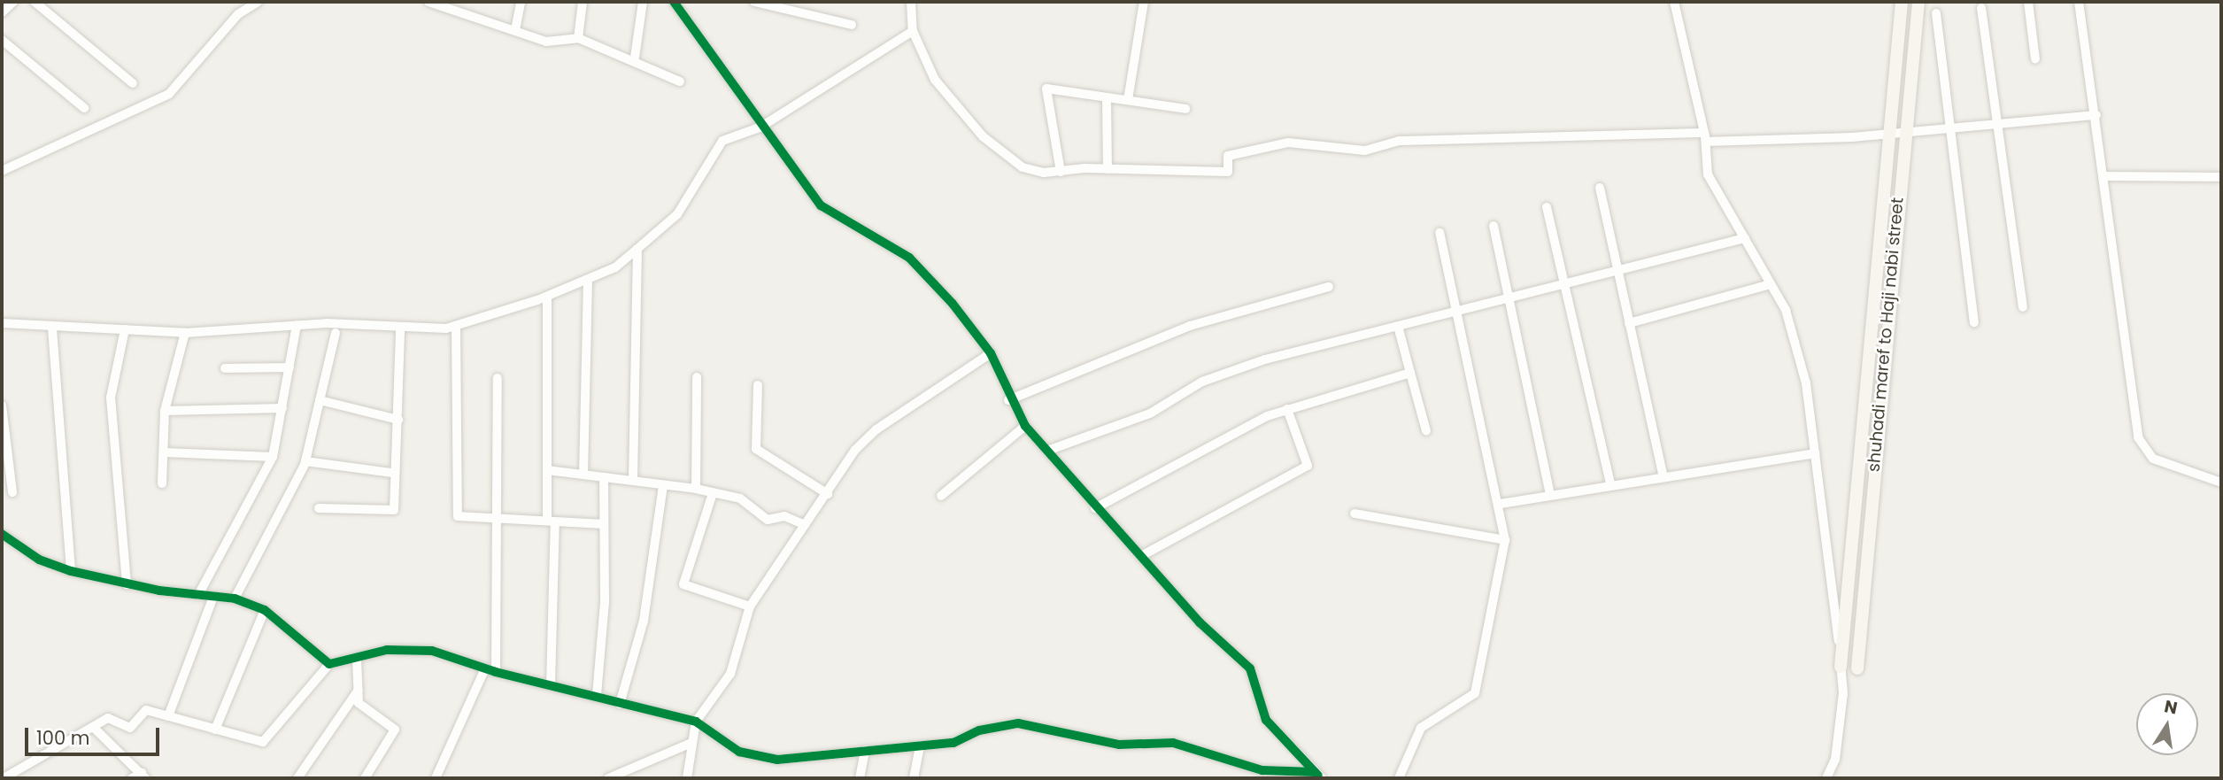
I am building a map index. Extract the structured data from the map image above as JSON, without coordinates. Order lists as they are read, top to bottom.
{
  "streets": {
    "main road": ["shuhadi maref to Haji nabi street"]
  },
  "scale_bar": "100 m",
  "north": "top"
}
